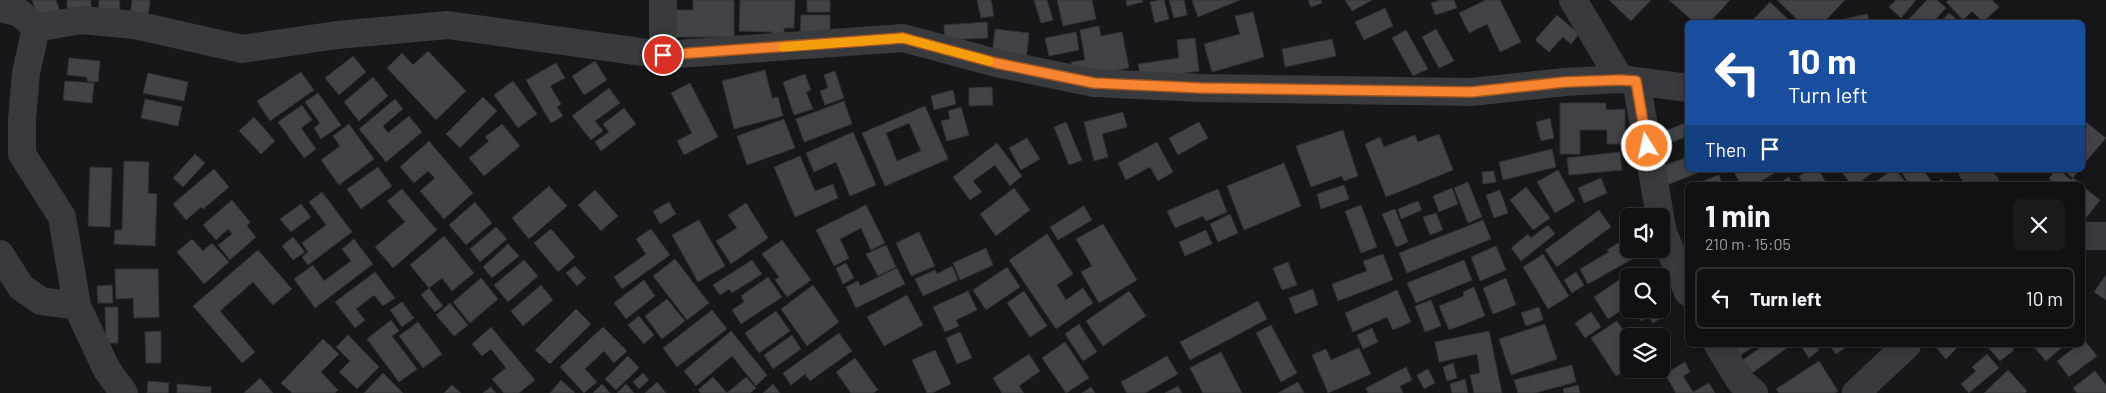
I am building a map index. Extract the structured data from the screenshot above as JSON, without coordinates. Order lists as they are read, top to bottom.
{
  "page": {
    "turn": ["10 m", "Turn left"],
    "then": "Then",
    "heading": ["1 min", "210 m · 15:05"],
    "list": [
      {
        "name": "Turn left",
        "value": "10 m"
      }
    ]
  }
}
